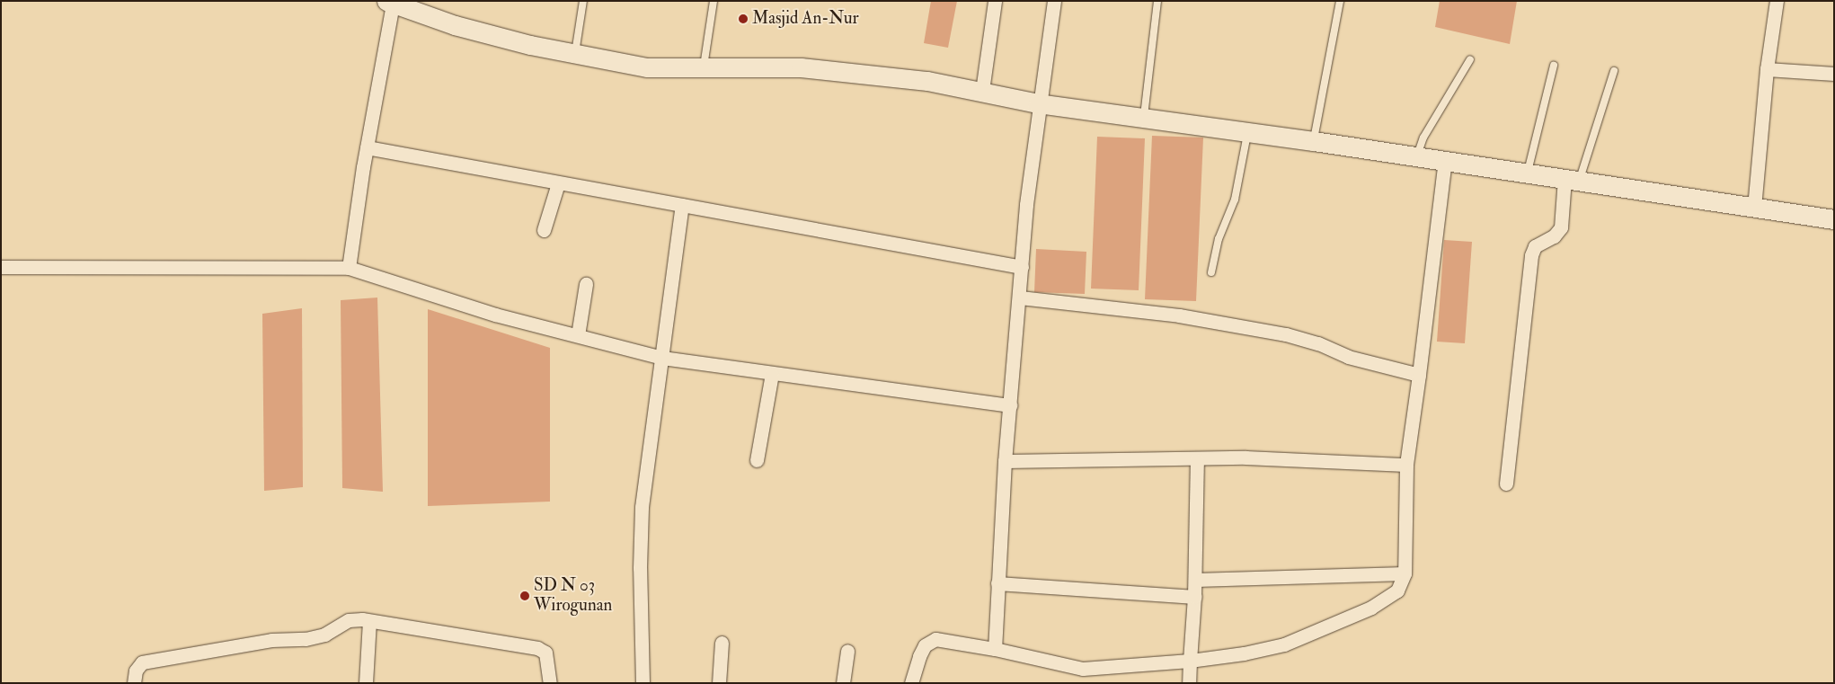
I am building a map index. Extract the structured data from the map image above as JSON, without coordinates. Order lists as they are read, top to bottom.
{
  "places": ["Masjid An-Nur", "SD N 03 Wirogunan"]
}
